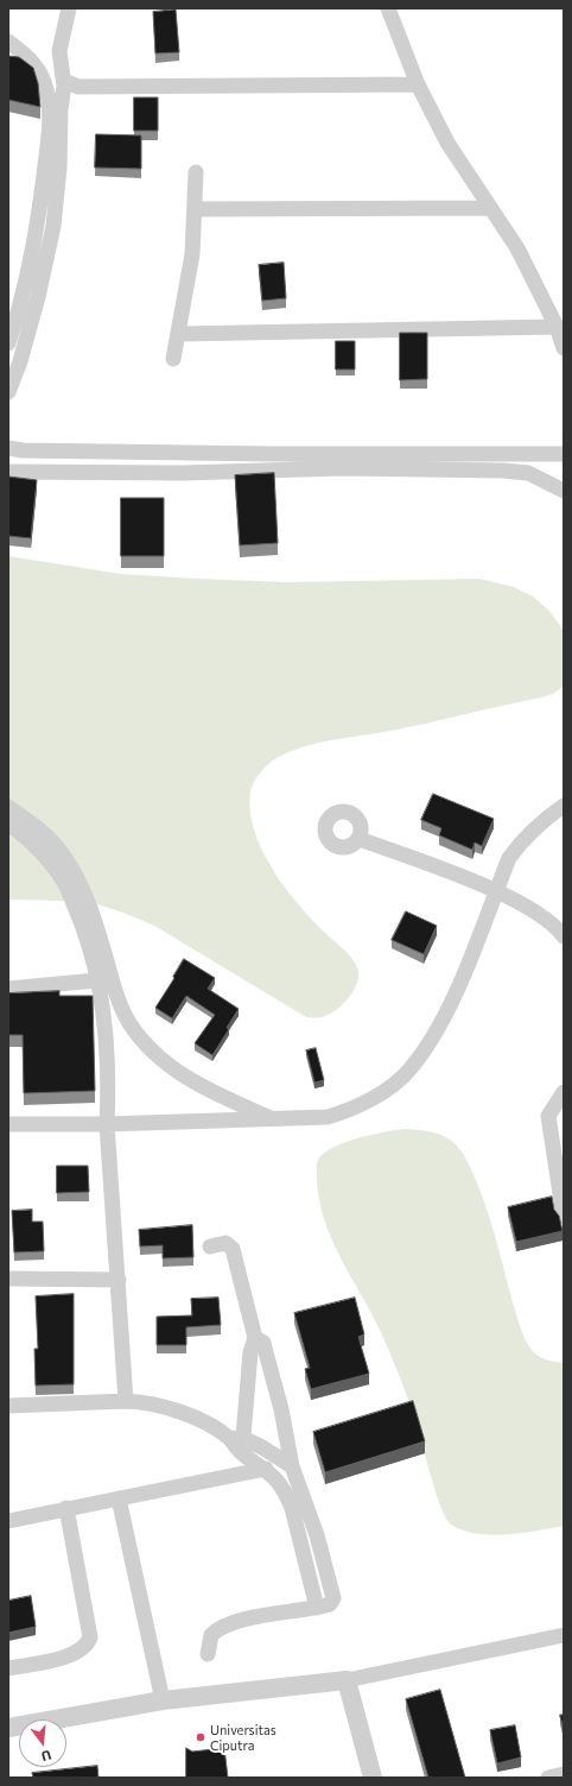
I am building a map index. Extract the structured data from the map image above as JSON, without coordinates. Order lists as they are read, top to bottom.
{
  "places": ["Universitas Ciputra"],
  "north": "bottom"
}
